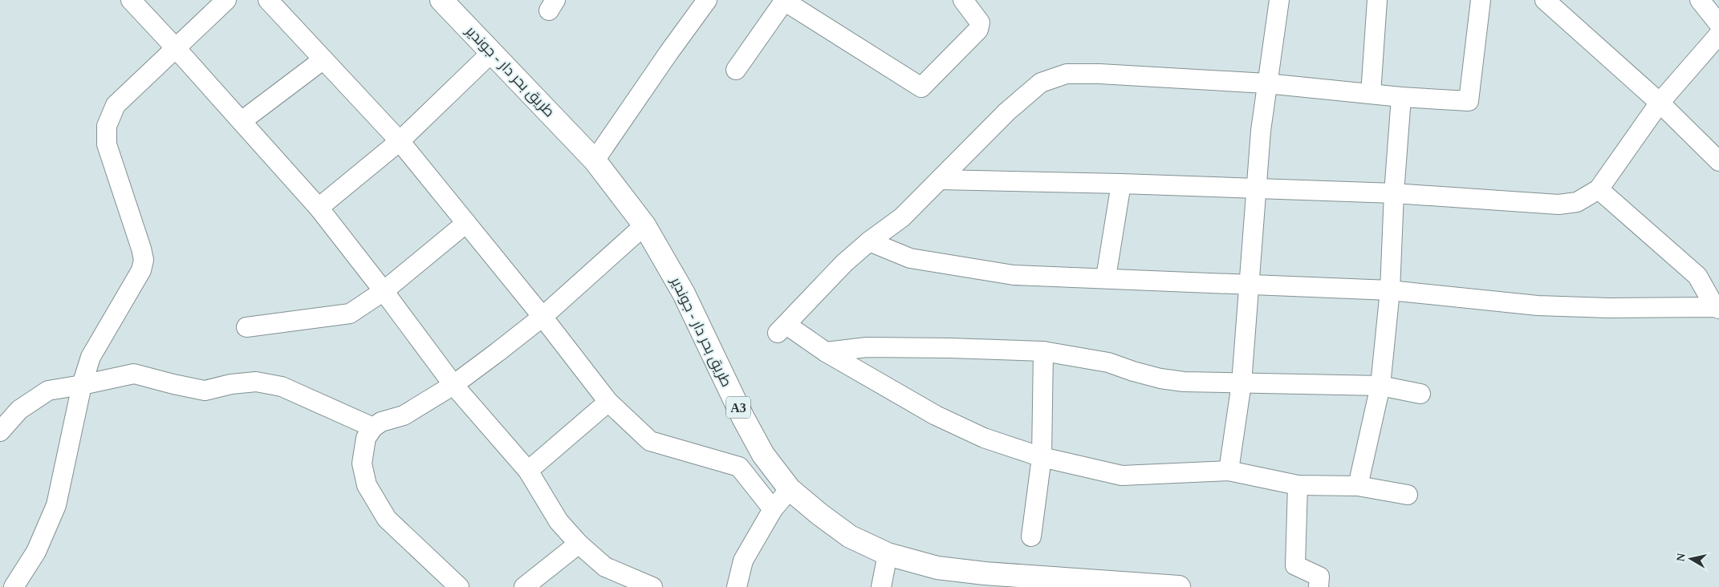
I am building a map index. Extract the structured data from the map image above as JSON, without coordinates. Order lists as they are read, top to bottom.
{
  "streets": {
    "highway": ["طريق بحر دار - جوندير", "A3"]
  },
  "north": "left"
}
